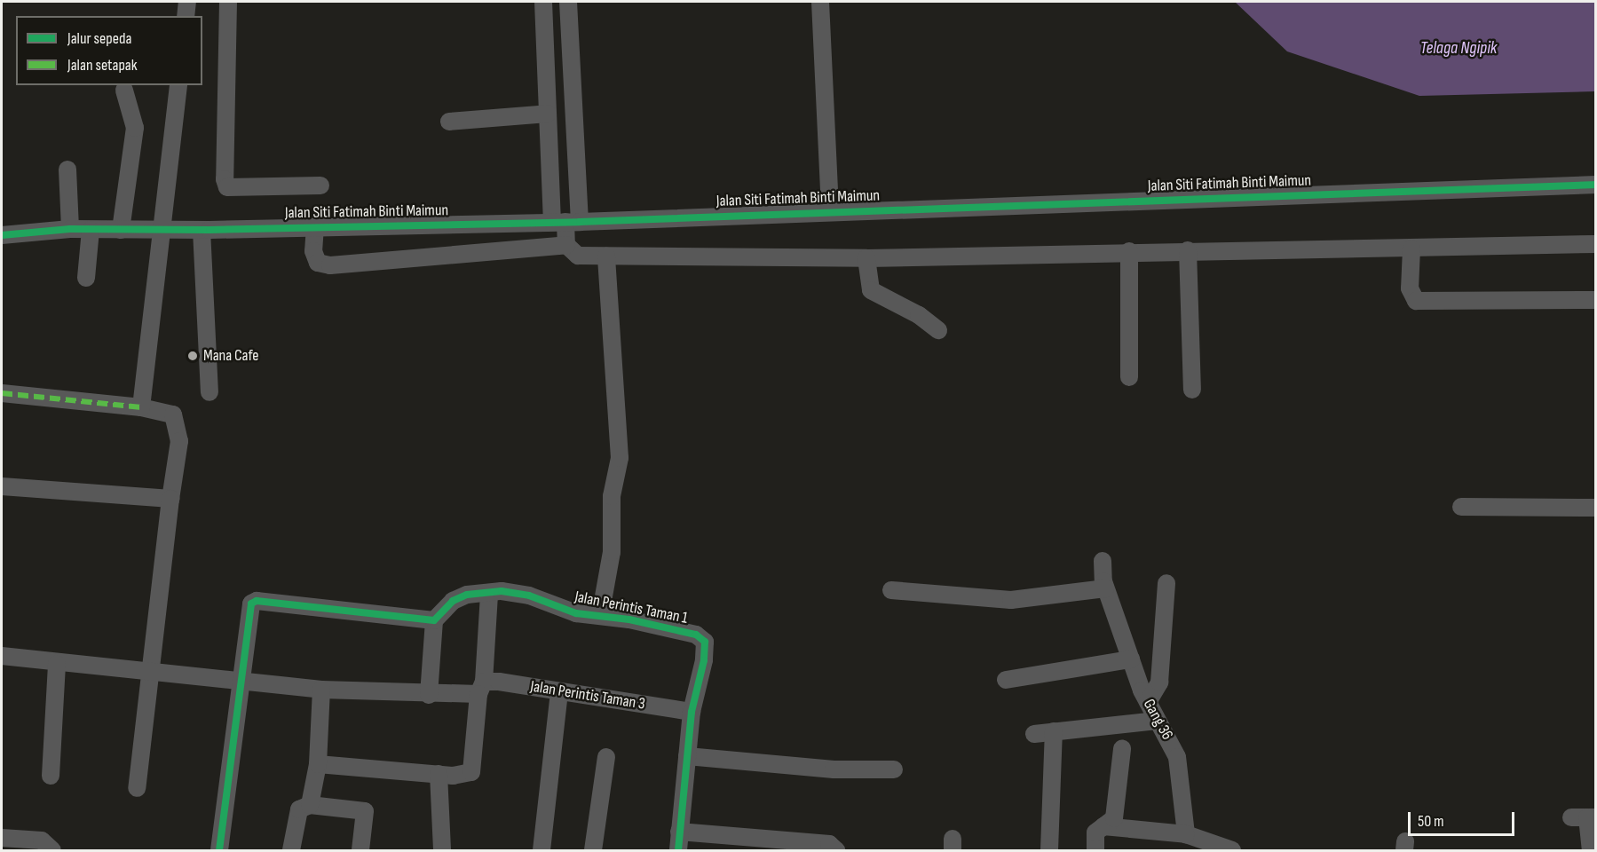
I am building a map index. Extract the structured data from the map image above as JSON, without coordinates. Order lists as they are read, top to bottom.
{
  "streets": {
    "street": [
      "Jalan Siti Fatimah Binti Maimun",
      "Jalan Perintis Taman 1",
      "Jalan Perintis Taman 3",
      "Gang 36"
    ]
  },
  "crossings": [
    ["Jalan Perintis Taman 1", "Jalan Perintis Taman 3"]
  ],
  "water": ["Telaga Ngipik"],
  "places": ["Mana Cafe"],
  "legend": ["Jalur sepeda", "Jalan setapak"],
  "scale_bar": "50 m"
}
